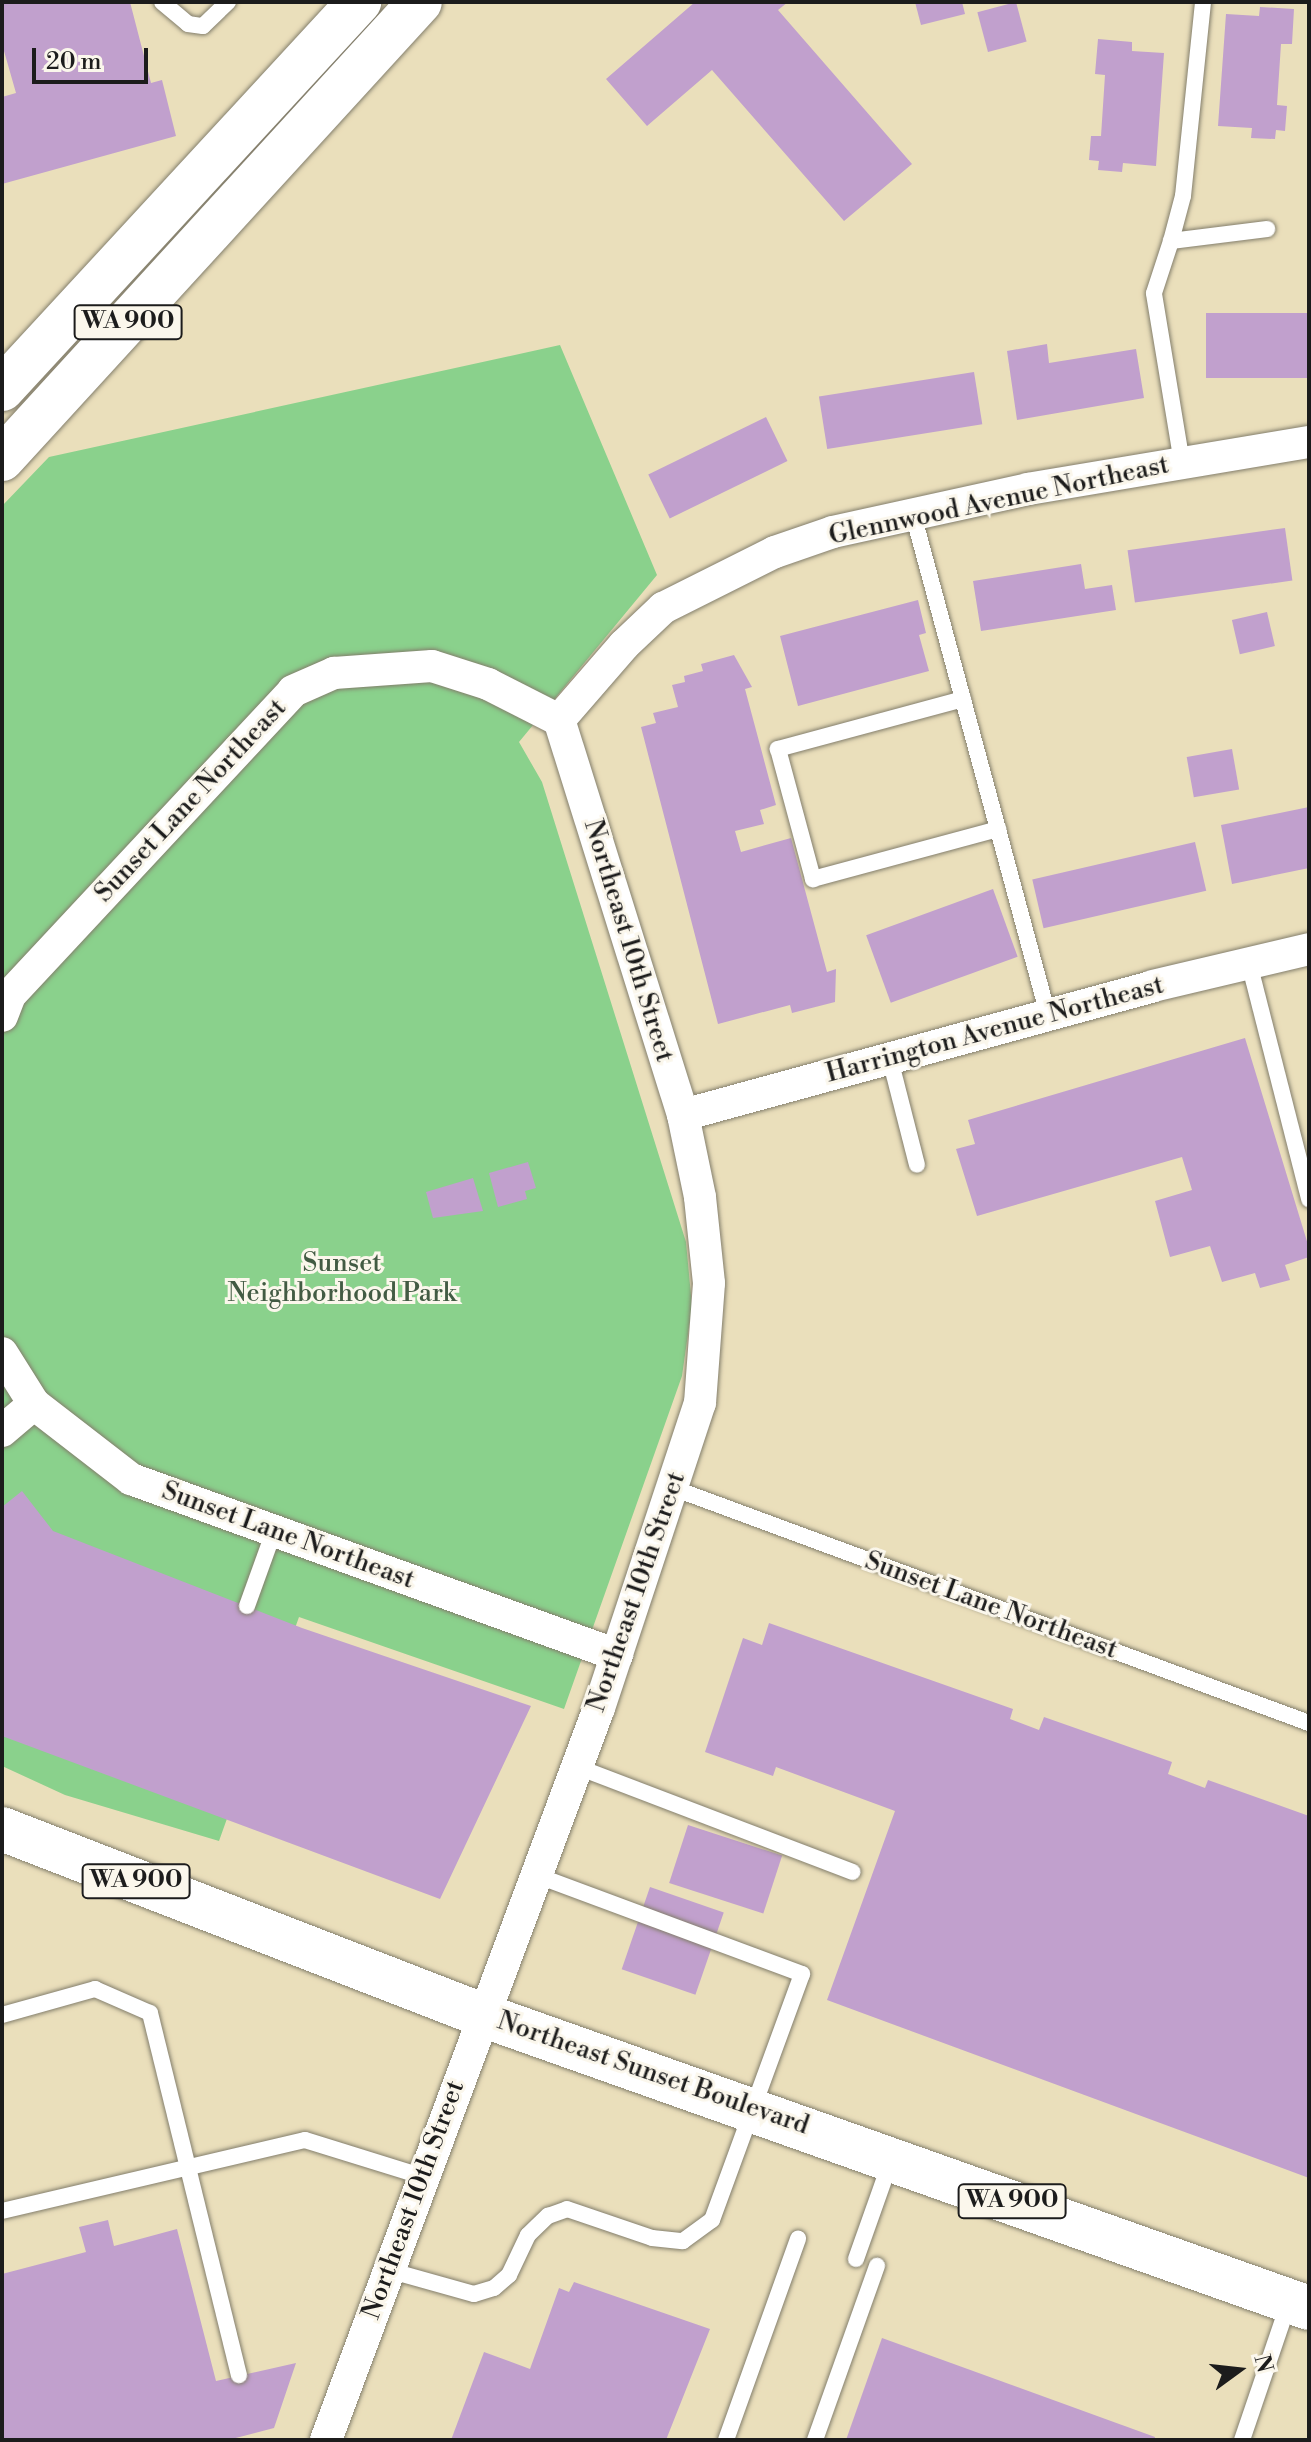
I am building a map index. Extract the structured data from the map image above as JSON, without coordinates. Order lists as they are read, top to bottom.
{
  "streets": {
    "main road": ["WA 900", "Northeast Sunset Boulevard"],
    "street": [
      "Glennwood Avenue Northeast",
      "Sunset Lane Northeast",
      "Northeast 10th Street",
      "Harrington Avenue Northeast"
    ]
  },
  "crossings": [
    ["Glennwood Avenue Northeast", "Sunset Lane Northeast"],
    ["Glennwood Avenue Northeast", "Northeast 10th Street"],
    ["Sunset Lane Northeast", "Northeast 10th Street"],
    ["Northeast 10th Street", "Harrington Avenue Northeast"],
    ["Northeast 10th Street", "Northeast Sunset Boulevard"]
  ],
  "parks": ["Sunset Neighborhood Park"],
  "scale_bar": "20 m",
  "north": "right"
}
